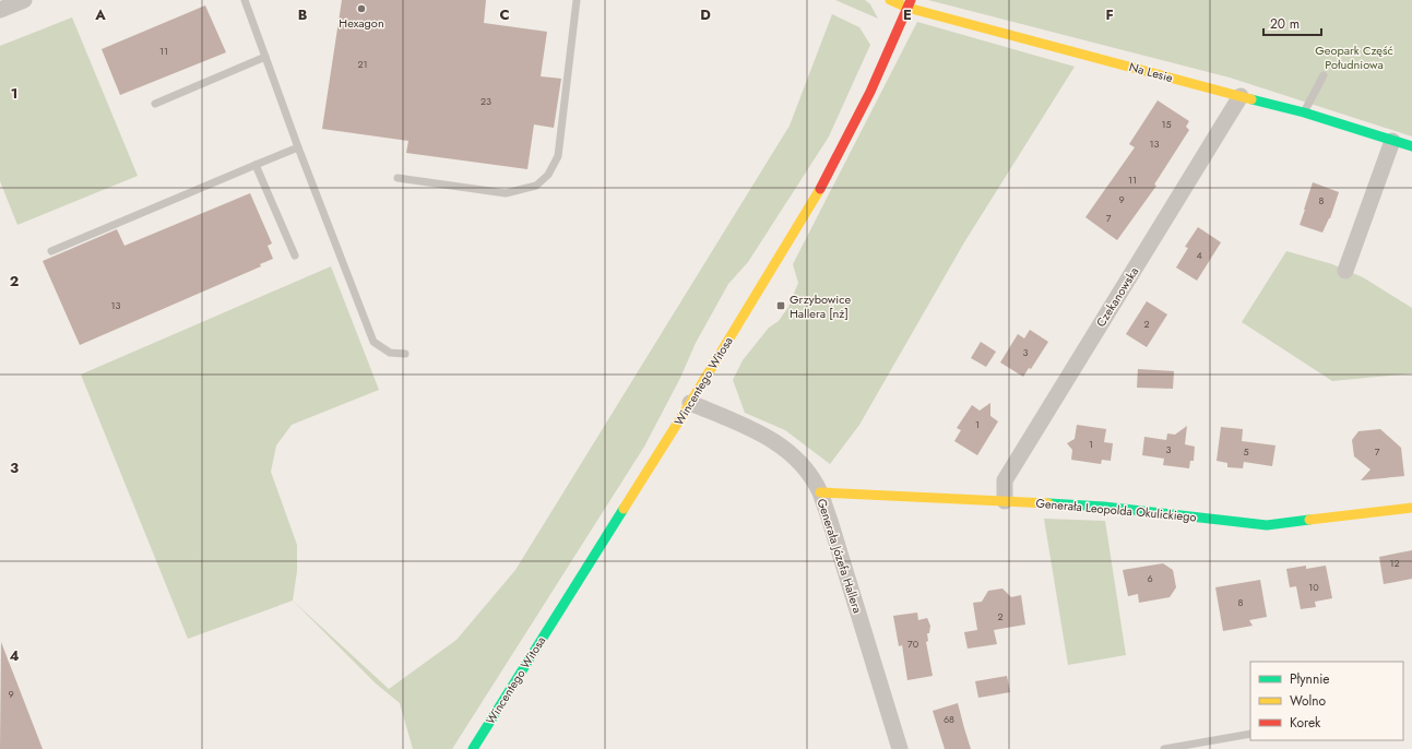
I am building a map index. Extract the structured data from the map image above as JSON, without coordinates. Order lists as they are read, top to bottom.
{
  "streets": {
    "street": [
      "Na Lesie",
      "Czekanowska",
      "Wincentego Witosa",
      "Generała Leopolda Okulickiego",
      "Generała Józefa Hallera"
    ]
  },
  "crossings": [
    ["Na Lesie", "Czekanowska"],
    ["Na Lesie", "Wincentego Witosa"],
    ["Czekanowska", "Generała Leopolda Okulickiego"],
    ["Wincentego Witosa", "Generała Józefa Hallera"],
    ["Generała Leopolda Okulickiego", "Generała Józefa Hallera"]
  ],
  "parks": ["Geopark Część Południowa"],
  "places": {
    "other": ["Hexagon"],
    "transit": ["Grzybowice Hallera [nż]"]
  },
  "house_numbers": [
    "11",
    "21",
    "23",
    "15",
    "13",
    "11",
    "9",
    "8",
    "7",
    "4",
    "13",
    "2",
    "3",
    "1",
    "1",
    "3",
    "5",
    "7",
    "12",
    "6",
    "10",
    "8",
    "2",
    "70",
    "9",
    "68"
  ],
  "legend": ["Płynnie", "Wolno", "Korek"],
  "scale_bar": "20 m",
  "grid": {
    "columns": [
      "A",
      "B",
      "C",
      "D",
      "E",
      "F"
    ],
    "rows": [
      "1",
      "2",
      "3",
      "4"
    ]
  }
}
